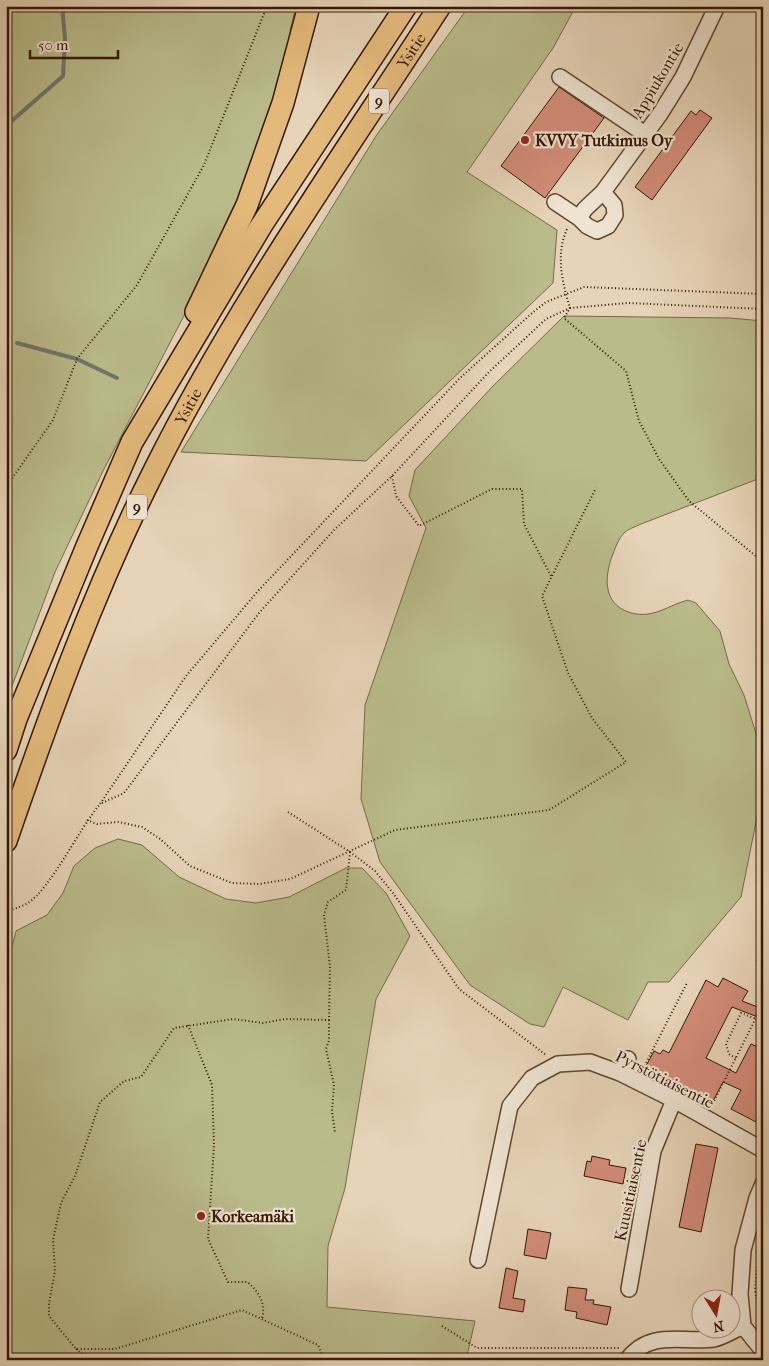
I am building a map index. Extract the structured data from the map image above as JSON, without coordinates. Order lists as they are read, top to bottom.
{
  "streets": {
    "highway": ["Ysitie", "9"],
    "street": ["Appiukontie", "Pyrstötiaisentie", "Kuusitiaisentie"]
  },
  "crossings": [
    ["Pyrstötiaisentie", "Kuusitiaisentie"]
  ],
  "places": ["KVVY Tutkimus Oy", "Korkeamäki"],
  "scale_bar": "50 m",
  "north": "bottom"
}
